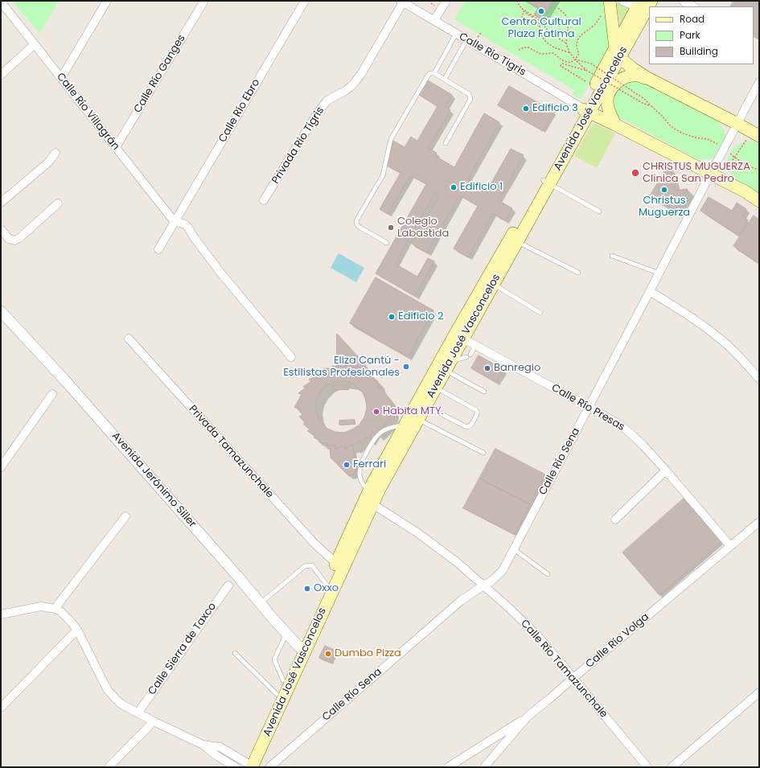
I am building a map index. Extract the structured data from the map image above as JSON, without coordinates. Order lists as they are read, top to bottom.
{
  "streets": {
    "main road": ["Avenida José Vasconcelos"],
    "street": [
      "Calle Río Tigris",
      "Calle Río Ganges",
      "Calle Río Ebro",
      "Calle Río Villagrán",
      "Privada Río Tigris",
      "Calle Río Presas",
      "Privada Tamazunchale",
      "Calle Río Sena",
      "Avenida Jerónimo Siller",
      "Calle Río Volga",
      "Calle Sierra de Taxco",
      "Calle Río Tamazunchale"
    ]
  },
  "crossings": [
    ["Calle Río Tigris", "Avenida José Vasconcelos"],
    ["Calle Río Tigris", "Privada Río Tigris"],
    ["Calle Río Ganges", "Calle Río Villagrán"],
    ["Avenida José Vasconcelos", "Calle Río Presas"],
    ["Avenida José Vasconcelos", "Privada Tamazunchale"],
    ["Avenida José Vasconcelos", "Avenida Jerónimo Siller"],
    ["Avenida José Vasconcelos", "Calle Río Tamazunchale"],
    ["Calle Río Ebro", "Calle Río Villagrán"],
    ["Calle Río Presas", "Calle Río Sena"],
    ["Calle Río Presas", "Calle Río Volga"],
    ["Calle Río Sena", "Calle Río Tamazunchale"],
    ["Calle Río Volga", "Calle Río Tamazunchale"]
  ],
  "places": [
    "Centro Cultural Plaza Fatima",
    "Edificio 3",
    "CHRISTUS MUGUERZA Clínica San Pedro",
    "Edificio 1",
    "Christus Muguerza",
    "Colegio Labastida",
    "Edificio 2",
    "Eliza Cantú - Estilistas Profesionales",
    "Banregio",
    "Habita MTY.",
    "Ferrari",
    "Oxxo",
    "Dumbo Pizza"
  ],
  "legend": ["Road", "Park", "Building"]
}
